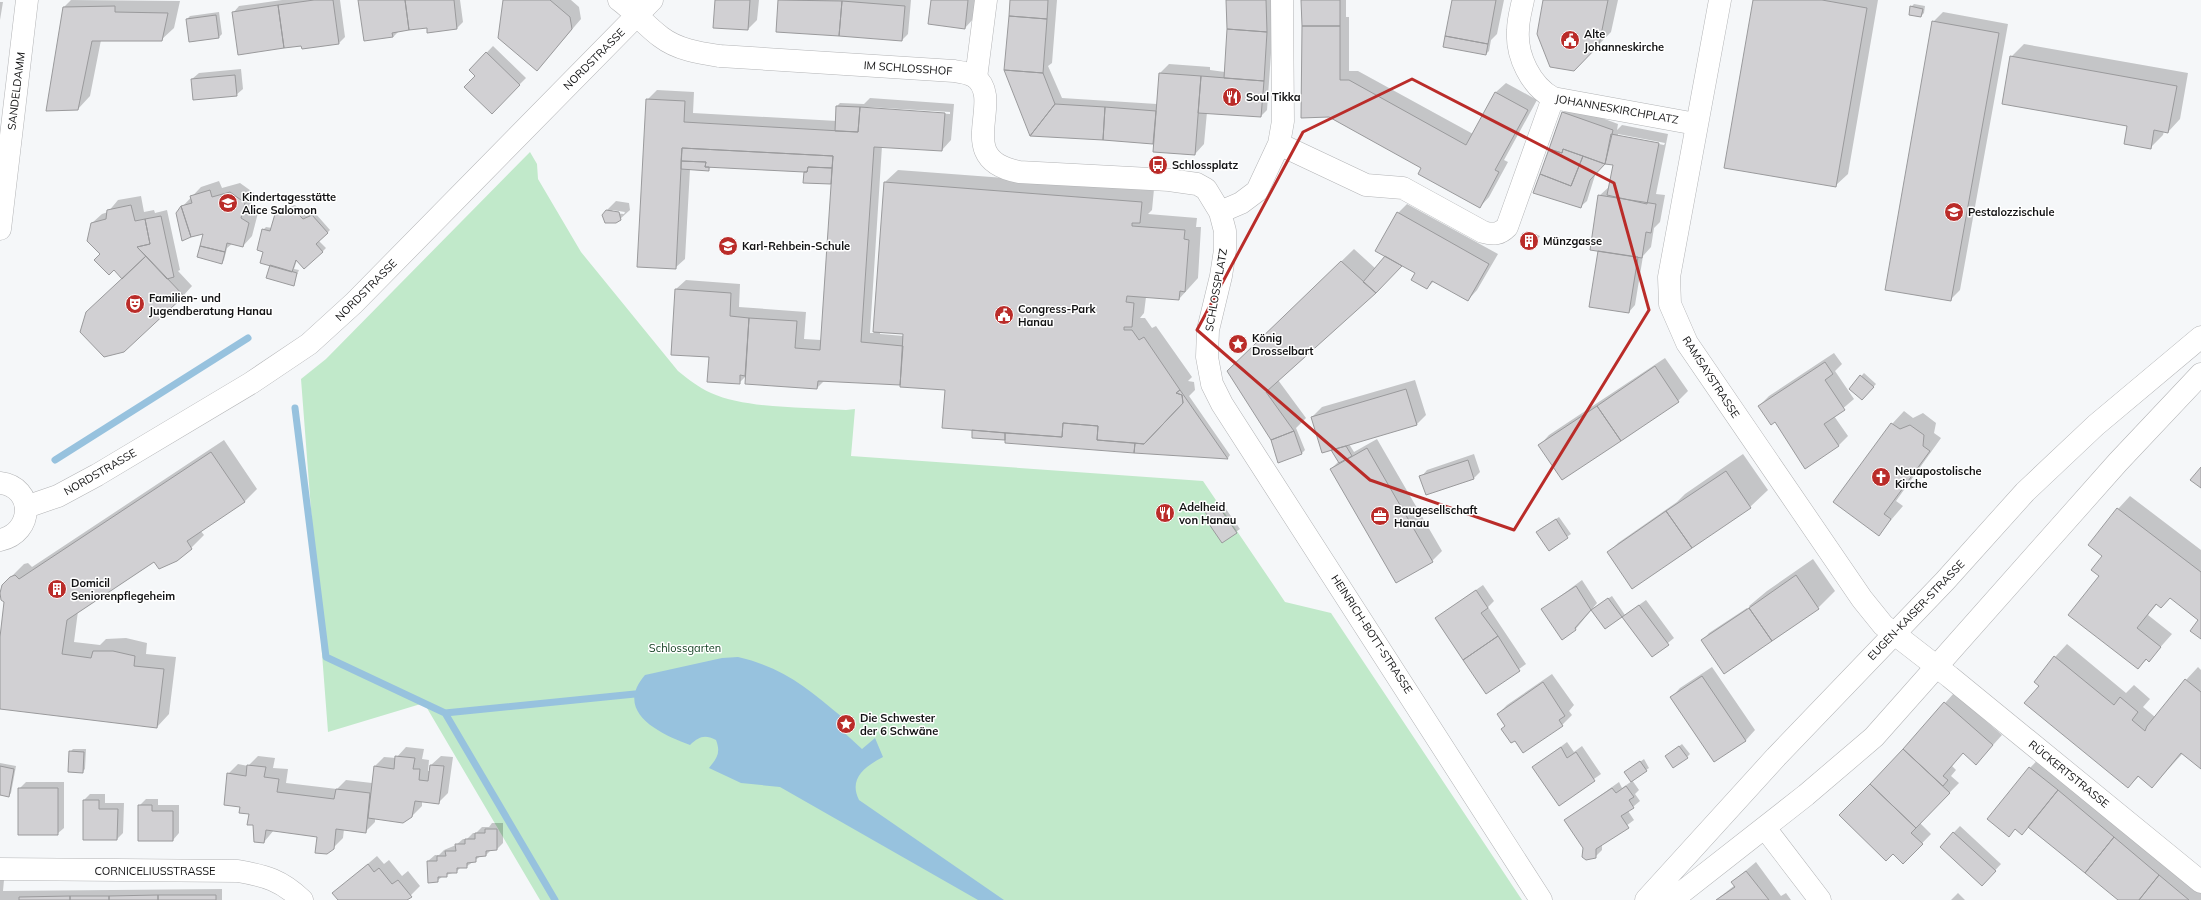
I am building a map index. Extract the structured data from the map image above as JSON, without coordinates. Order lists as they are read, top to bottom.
{
  "streets": {
    "street": [
      "NORDSTRASSE",
      "IM SCHLOSSHOF",
      "SANDELDAMM",
      "JOHANNESKIRCHPLATZ",
      "SCHLOSSPLATZ",
      "RAMSAYSTRASSE",
      "EUGEN-KAISER-STRASSE",
      "HEINRICH-BOTT-STRASSE",
      "RÜCKERTSTRASSE",
      "CORNICELIUSSTRASSE"
    ]
  },
  "crossings": [
    ["NORDSTRASSE", "IM SCHLOSSHOF"],
    ["JOHANNESKIRCHPLATZ", "RAMSAYSTRASSE"],
    ["SCHLOSSPLATZ", "HEINRICH-BOTT-STRASSE"],
    ["RAMSAYSTRASSE", "EUGEN-KAISER-STRASSE"],
    ["RAMSAYSTRASSE", "RÜCKERTSTRASSE"]
  ],
  "parks": ["Schlossgarten"],
  "places": {
    "public building": ["Alte Johanneskirche", "Congress-Park Hanau"],
    "restaurant": ["Soul Tikka", "Adelheid von Hanau"],
    "bus stop": ["Schlossplatz"],
    "school or university": ["Kindertagesstätte Alice Salomon", "Pestalozzischule", "Karl-Rehbein-Schule"],
    "building": ["Münzgasse", "Domicil Seniorenpflegeheim"],
    "theatre": ["Familien- und Jugendberatung Hanau"],
    "place": ["König Drosselbart", "Die Schwester der 6 Schwäne"],
    "church": ["Neuapostolische Kirche"],
    "office": ["Baugesellschaft Hanau"]
  }
}
